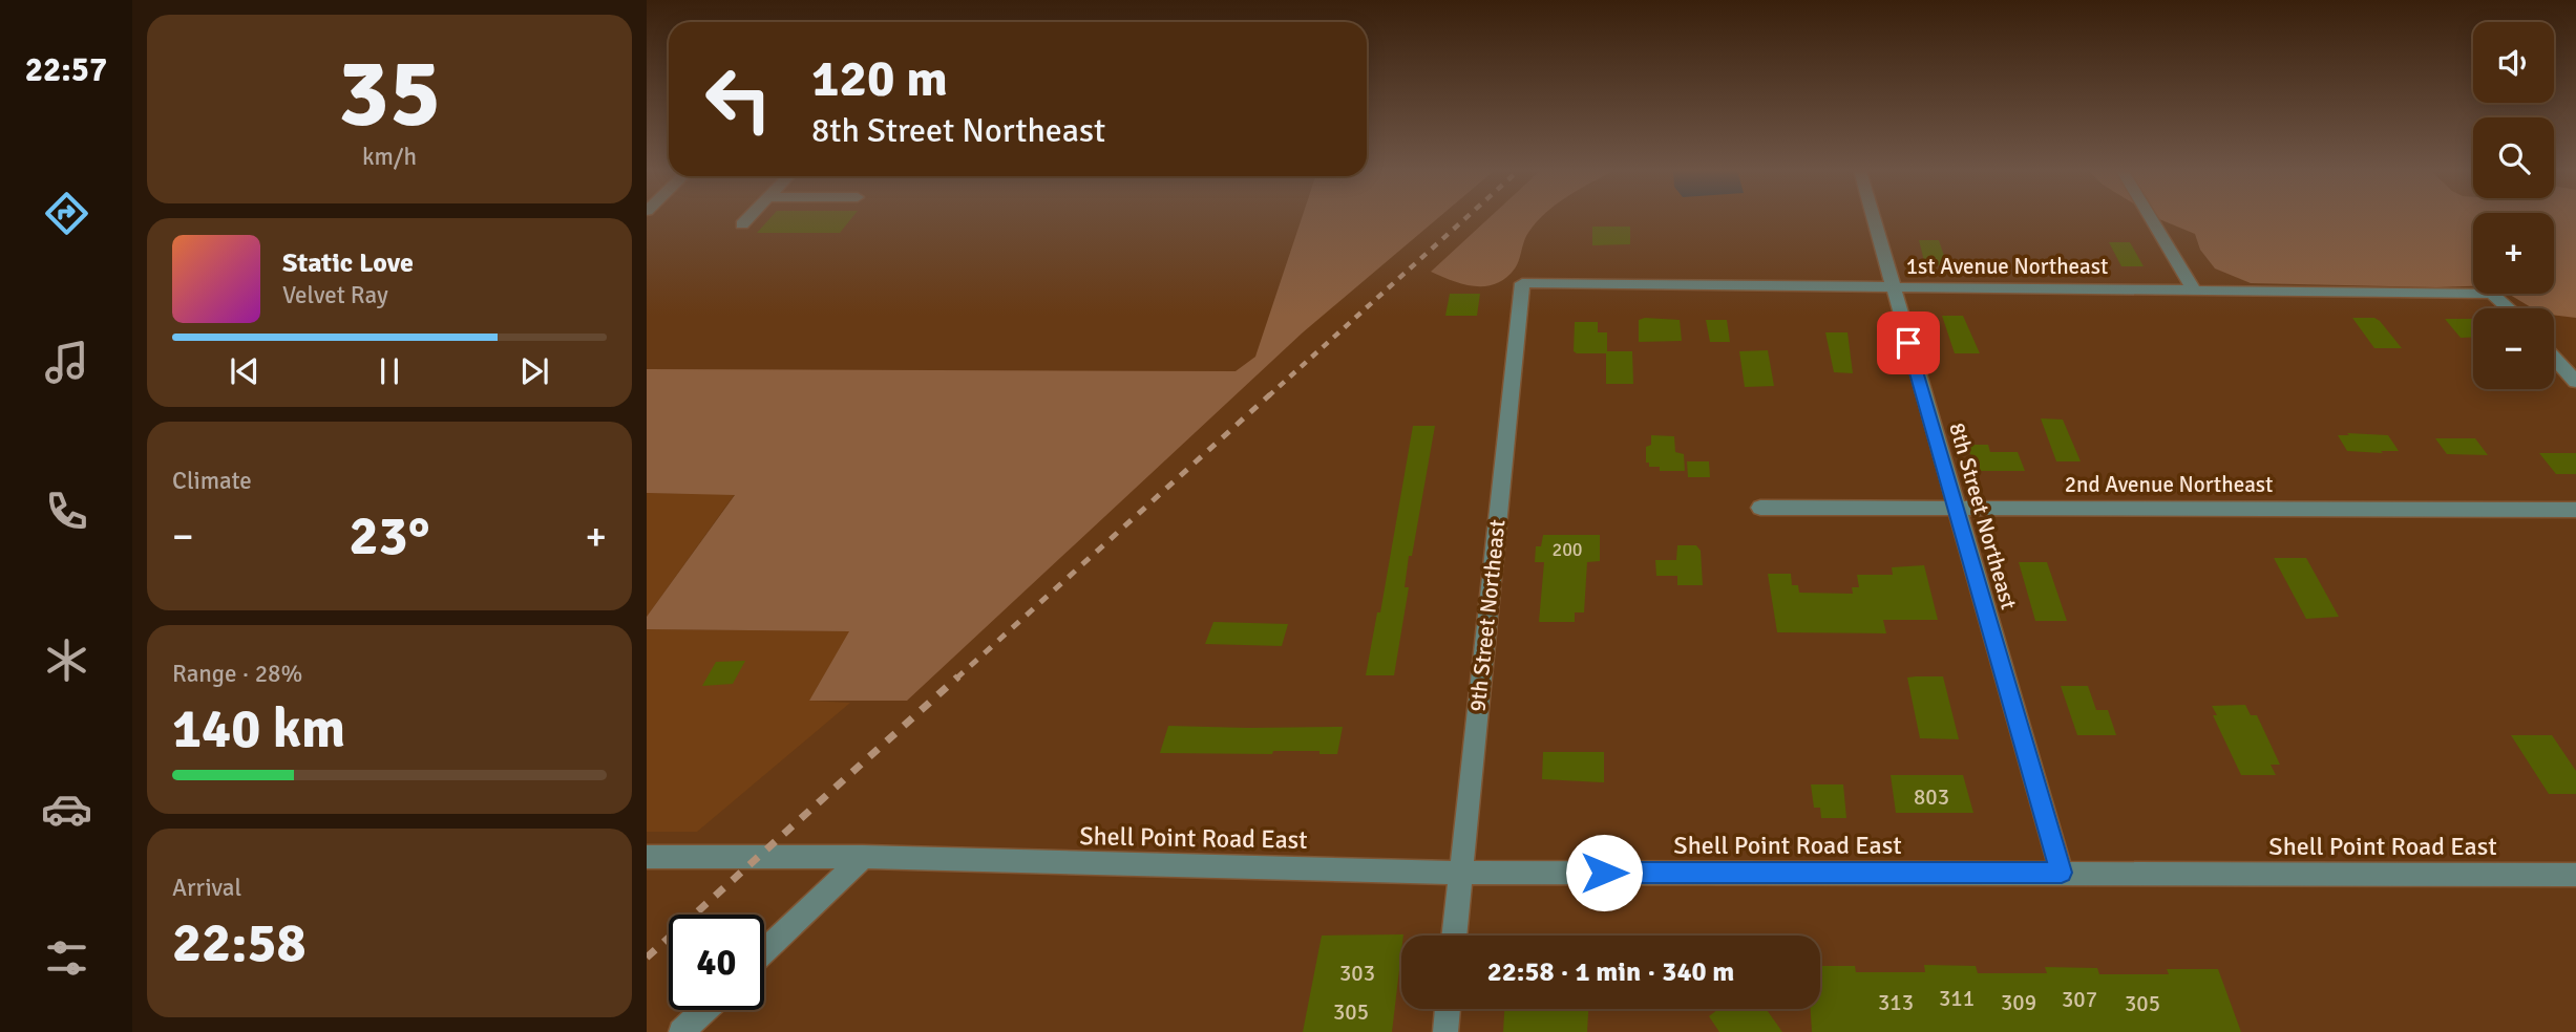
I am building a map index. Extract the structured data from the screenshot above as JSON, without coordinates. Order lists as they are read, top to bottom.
{
  "streets": {
    "street": [
      "1st Avenue Northeast",
      "2nd Avenue Northeast",
      "8th Street Northeast",
      "9th Street Northeast",
      "Shell Point Road East"
    ]
  },
  "crossings": [
    ["1st Avenue Northeast", "8th Street Northeast"],
    ["1st Avenue Northeast", "9th Street Northeast"],
    ["2nd Avenue Northeast", "8th Street Northeast"],
    ["8th Street Northeast", "Shell Point Road East"],
    ["9th Street Northeast", "Shell Point Road East"]
  ],
  "house_numbers": [
    "200",
    "803",
    "303",
    "311",
    "307",
    "313",
    "309",
    "305",
    "305"
  ],
  "page": {
    "tabs": "22:57",
    "tile": [
      ["35", "km/h"],
      "Climate",
      ["Range · 28%", "140 km"],
      ["Arrival", "22:58"]
    ],
    "map_buttons": ["+", "−"],
    "turn": ["120 m", "8th Street Northeast"],
    "song": ["Static Love", "Velvet Ray"],
    "heat": ["−", "23°", "+"],
    "limit": "40",
    "trip": "22:58 · 1 min · 340 m"
  }
}
